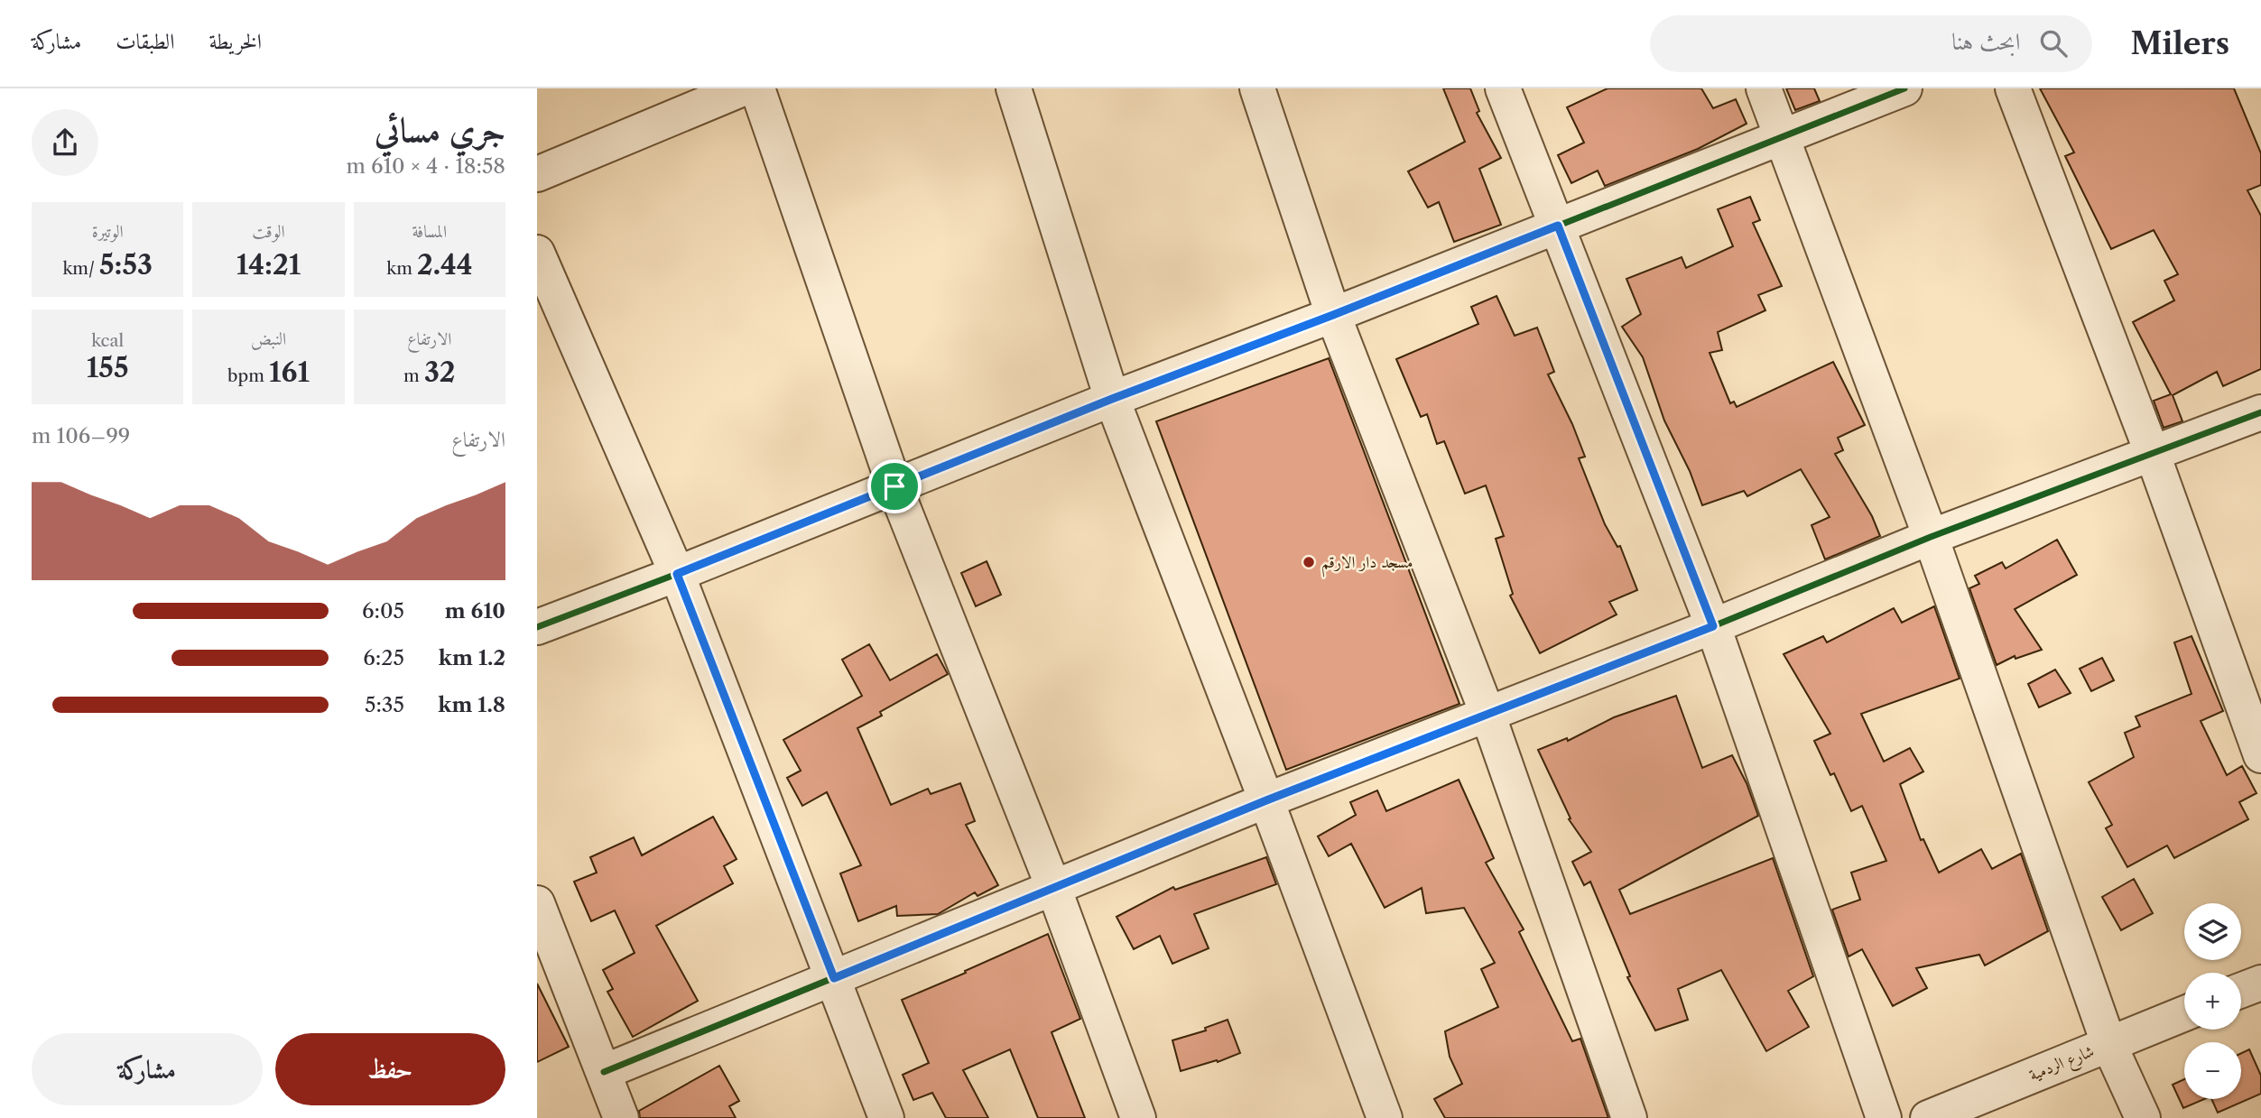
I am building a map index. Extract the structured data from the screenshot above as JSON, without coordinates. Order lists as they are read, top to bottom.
{
  "streets": {
    "street": ["شارع الردمية"]
  },
  "places": ["مسجد دار الارقم"],
  "page": {
    "header": "Milers",
    "search": "ابحث هنا",
    "nav": ["الخريطة", "الطبقات", "مشاركة"],
    "heading": ["جري مسائي", "18:58 · 4 × 610 m"],
    "stats": [
      ["المسافة", "2.44 km"],
      ["الوقت", "14:21"],
      ["الوتيرة", "5:53 /km"],
      ["الارتفاع", "32 m"],
      ["النبض", "161 bpm"],
      ["kcal", "155"]
    ],
    "chart": ["الارتفاع", "99–106 m"],
    "list": [
      {
        "name": "610 m",
        "note": "6:05"
      },
      {
        "name": "1.2 km",
        "note": "6:25"
      },
      {
        "name": "1.8 km",
        "note": "5:35"
      }
    ],
    "map_buttons": ["+", "−"],
    "buttons": ["حفظ", "مشاركة"]
  }
}
